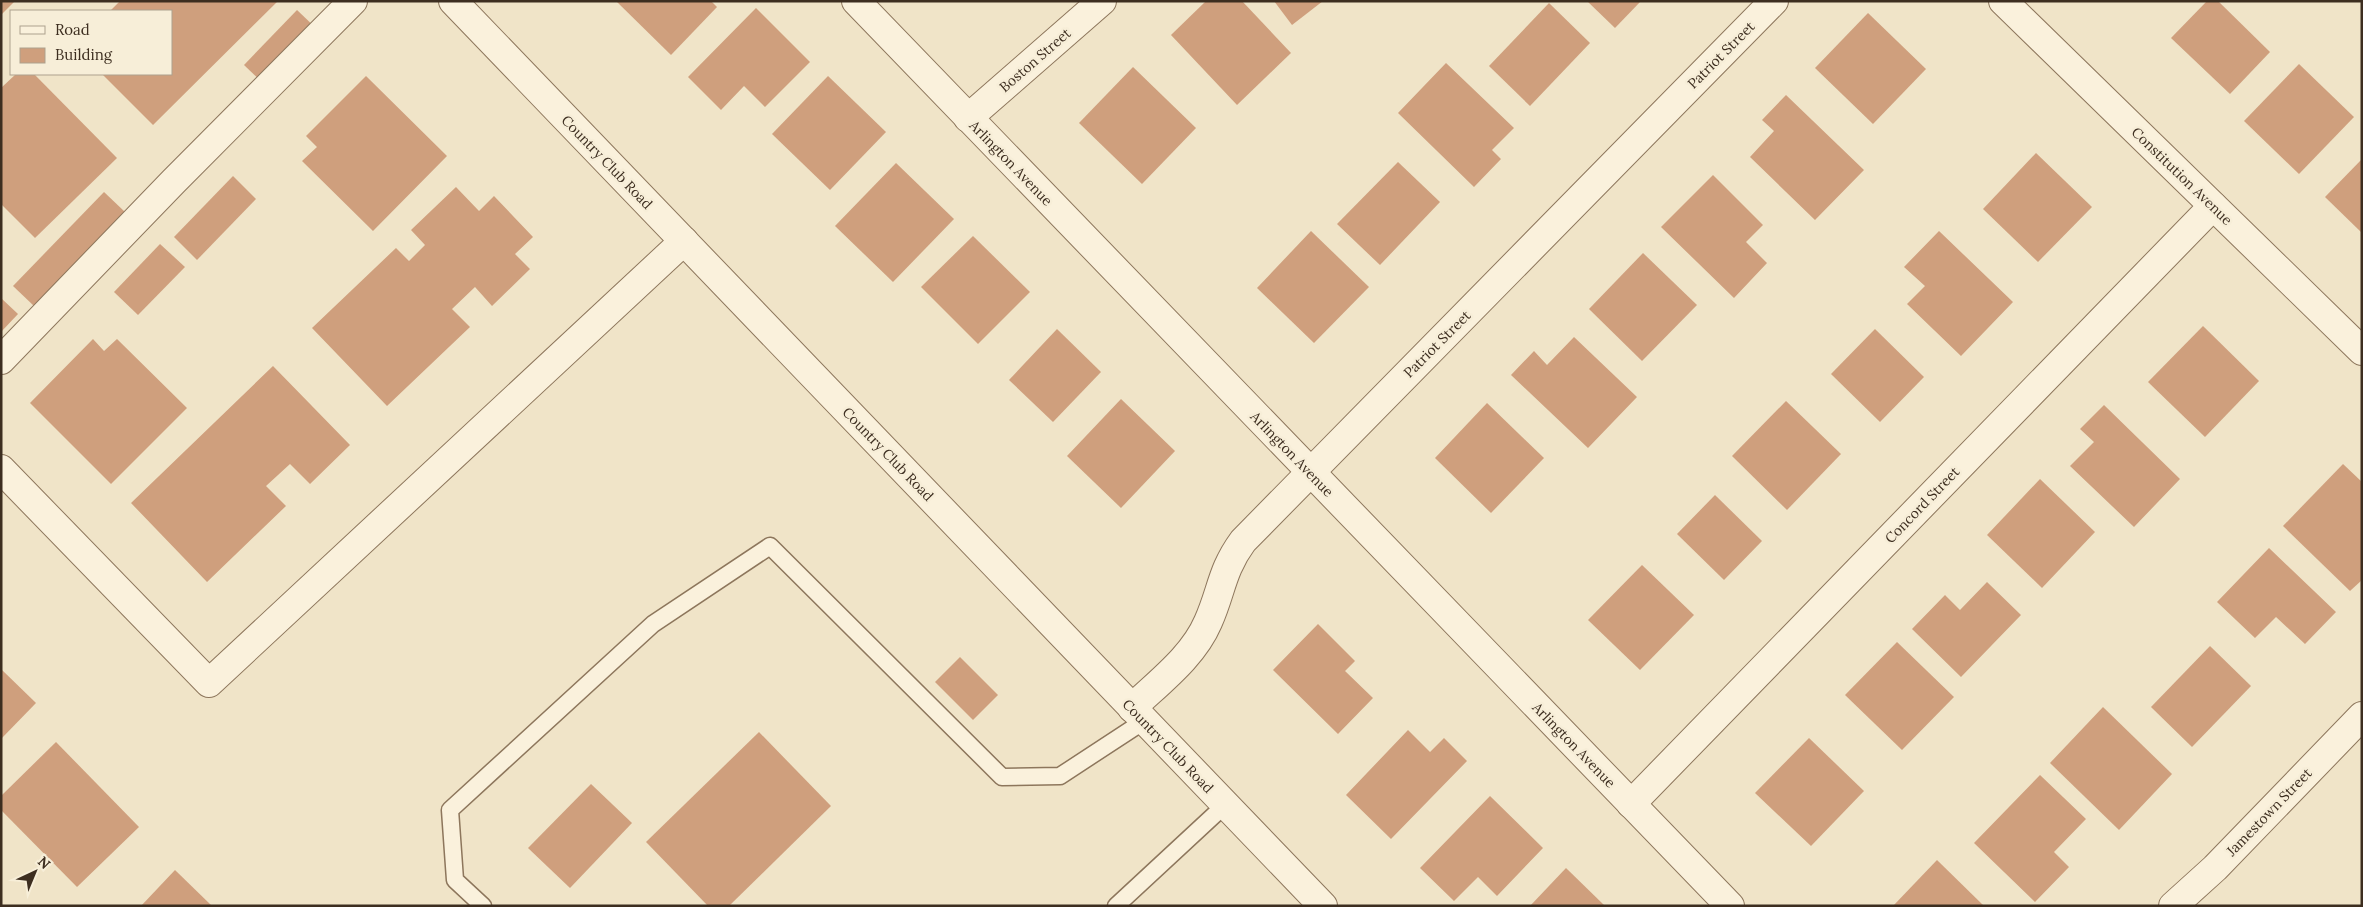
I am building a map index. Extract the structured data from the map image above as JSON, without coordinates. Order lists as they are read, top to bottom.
{
  "streets": {
    "street": [
      "Patriot Street",
      "Boston Street",
      "Country Club Road",
      "Arlington Avenue",
      "Constitution Avenue",
      "Concord Street",
      "Jamestown Street"
    ]
  },
  "crossings": [
    ["Patriot Street", "Country Club Road"],
    ["Patriot Street", "Arlington Avenue"],
    ["Boston Street", "Arlington Avenue"],
    ["Arlington Avenue", "Concord Street"],
    ["Constitution Avenue", "Concord Street"]
  ],
  "legend": ["Road", "Building"],
  "north": "top right"
}
